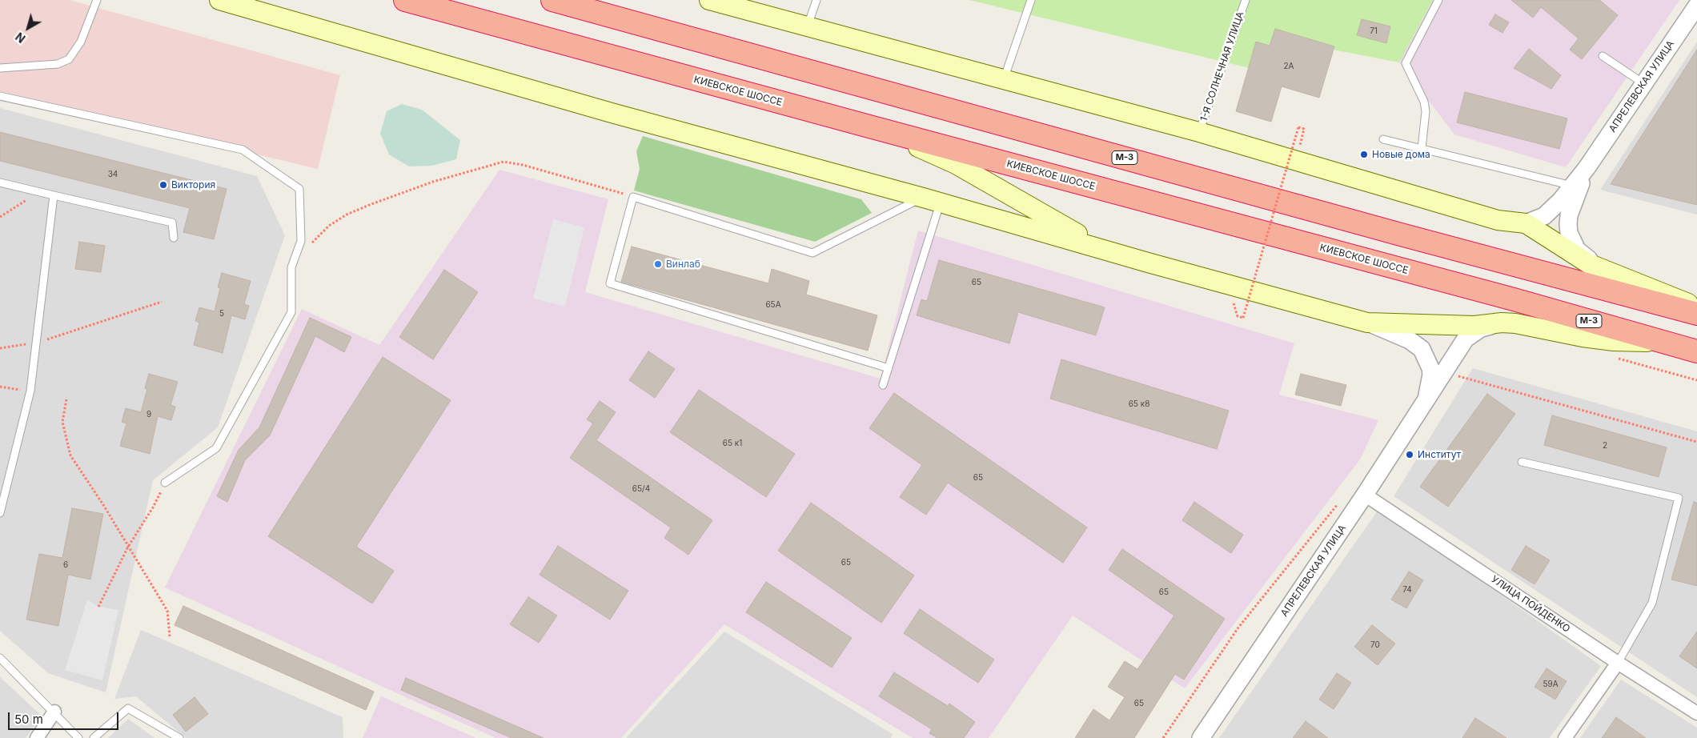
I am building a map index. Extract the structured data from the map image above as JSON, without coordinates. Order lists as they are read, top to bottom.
{
  "streets": {
    "highway": ["КИЕВСКОЕ ШОССЕ", "М-3"],
    "street": ["АПРЕЛЕВСКАЯ УЛИЦА", "УЛИЦА ПОЙДЕНКО"],
    "lane": ["1-Я СОЛНЕЧНАЯ УЛИЦА"]
  },
  "crossings": [
    ["АПРЕЛЕВСКАЯ УЛИЦА", "УЛИЦА ПОЙДЕНКО"]
  ],
  "places": [
    "Новые дома",
    "Виктория",
    "Винлаб",
    "Институт"
  ],
  "house_numbers": [
    "71",
    "2А",
    "34",
    "65",
    "65А",
    "5",
    "65 к8",
    "9",
    "65 к1",
    "2",
    "65",
    "65/4",
    "65",
    "6",
    "74",
    "65",
    "70",
    "59А",
    "65"
  ],
  "scale_bar": "50 m",
  "north": "bottom left"
}
